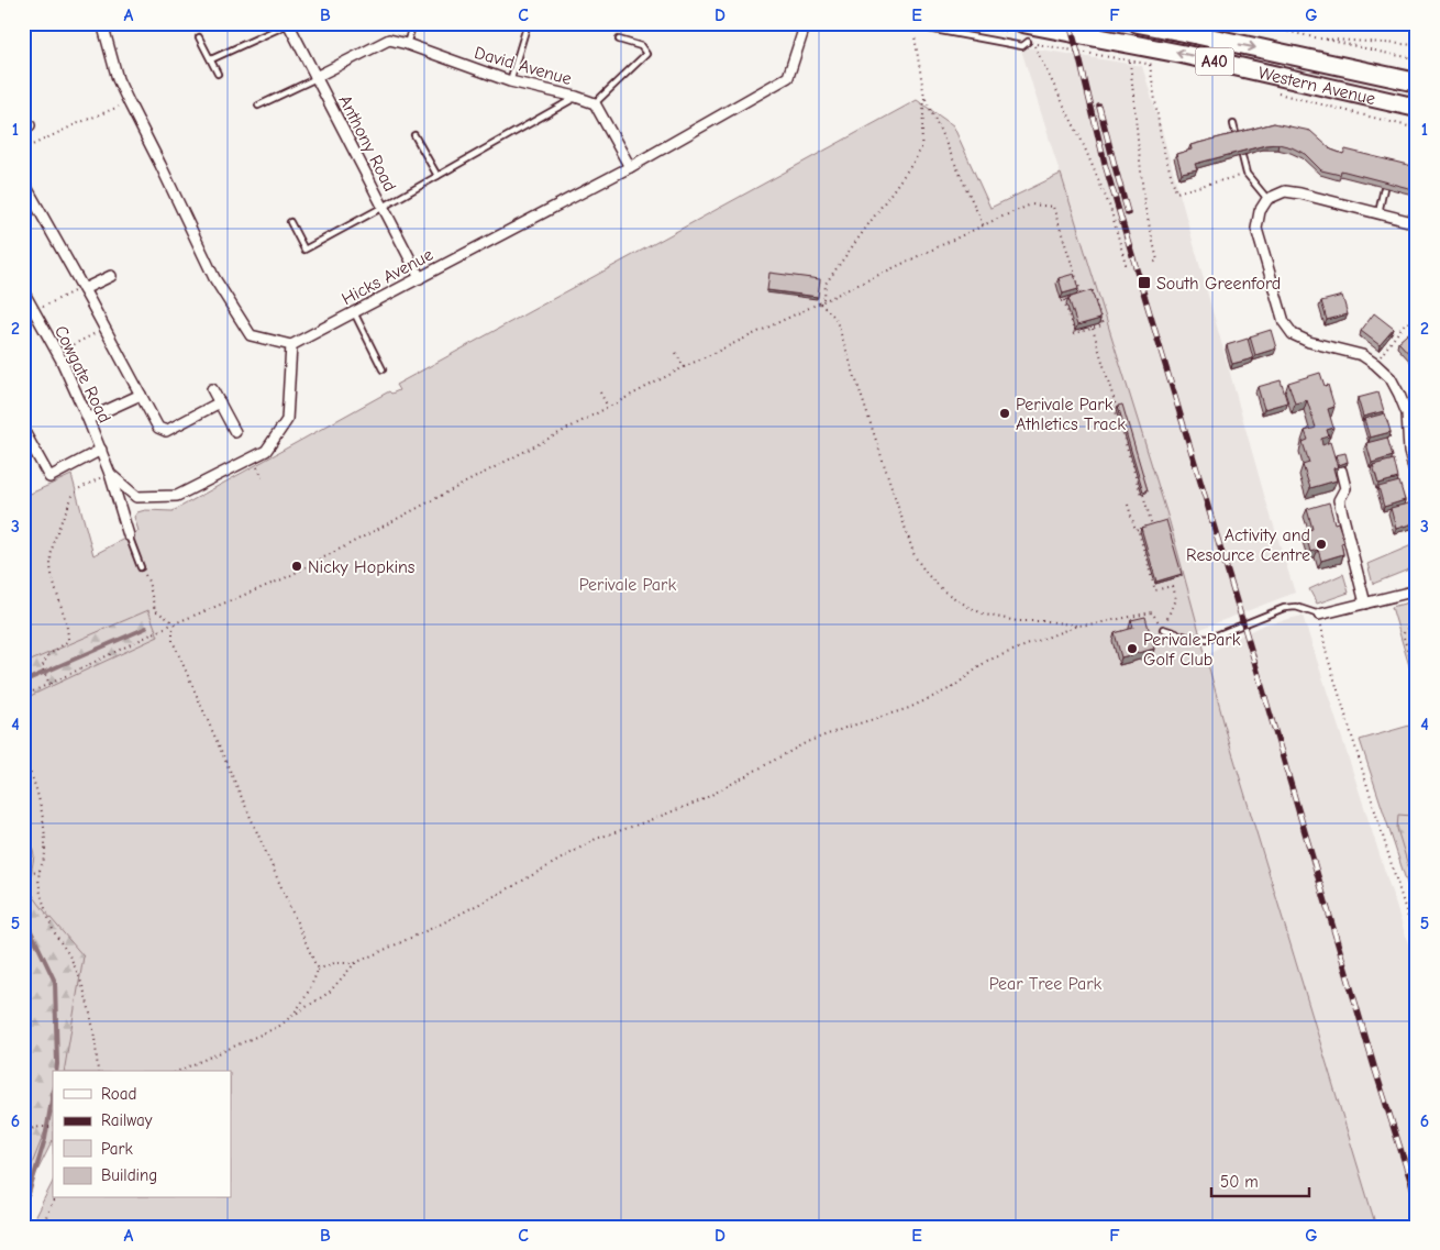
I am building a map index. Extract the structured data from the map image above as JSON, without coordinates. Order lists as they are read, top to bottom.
{
  "streets": {
    "highway": ["A40", "Western Avenue"],
    "street": [
      "David Avenue",
      "Anthony Road",
      "Hicks Avenue",
      "Cowgate Road"
    ]
  },
  "crossings": [
    ["David Avenue", "Anthony Road"],
    ["Anthony Road", "Hicks Avenue"],
    ["Hicks Avenue", "Cowgate Road"]
  ],
  "parks": ["Perivale Park", "Pear Tree Park"],
  "places": {
    "transit": ["South Greenford"],
    "other": [
      "Perivale Park Athletics Track",
      "Activity and Resource Centre",
      "Nicky Hopkins",
      "Perivale Park Golf Club"
    ]
  },
  "legend": [
    "Road",
    "Railway",
    "Park",
    "Building"
  ],
  "scale_bar": "50 m",
  "grid": {
    "columns": [
      "A",
      "B",
      "C",
      "D",
      "E",
      "F",
      "G"
    ],
    "rows": [
      "1",
      "2",
      "3",
      "4",
      "5",
      "6"
    ]
  }
}
